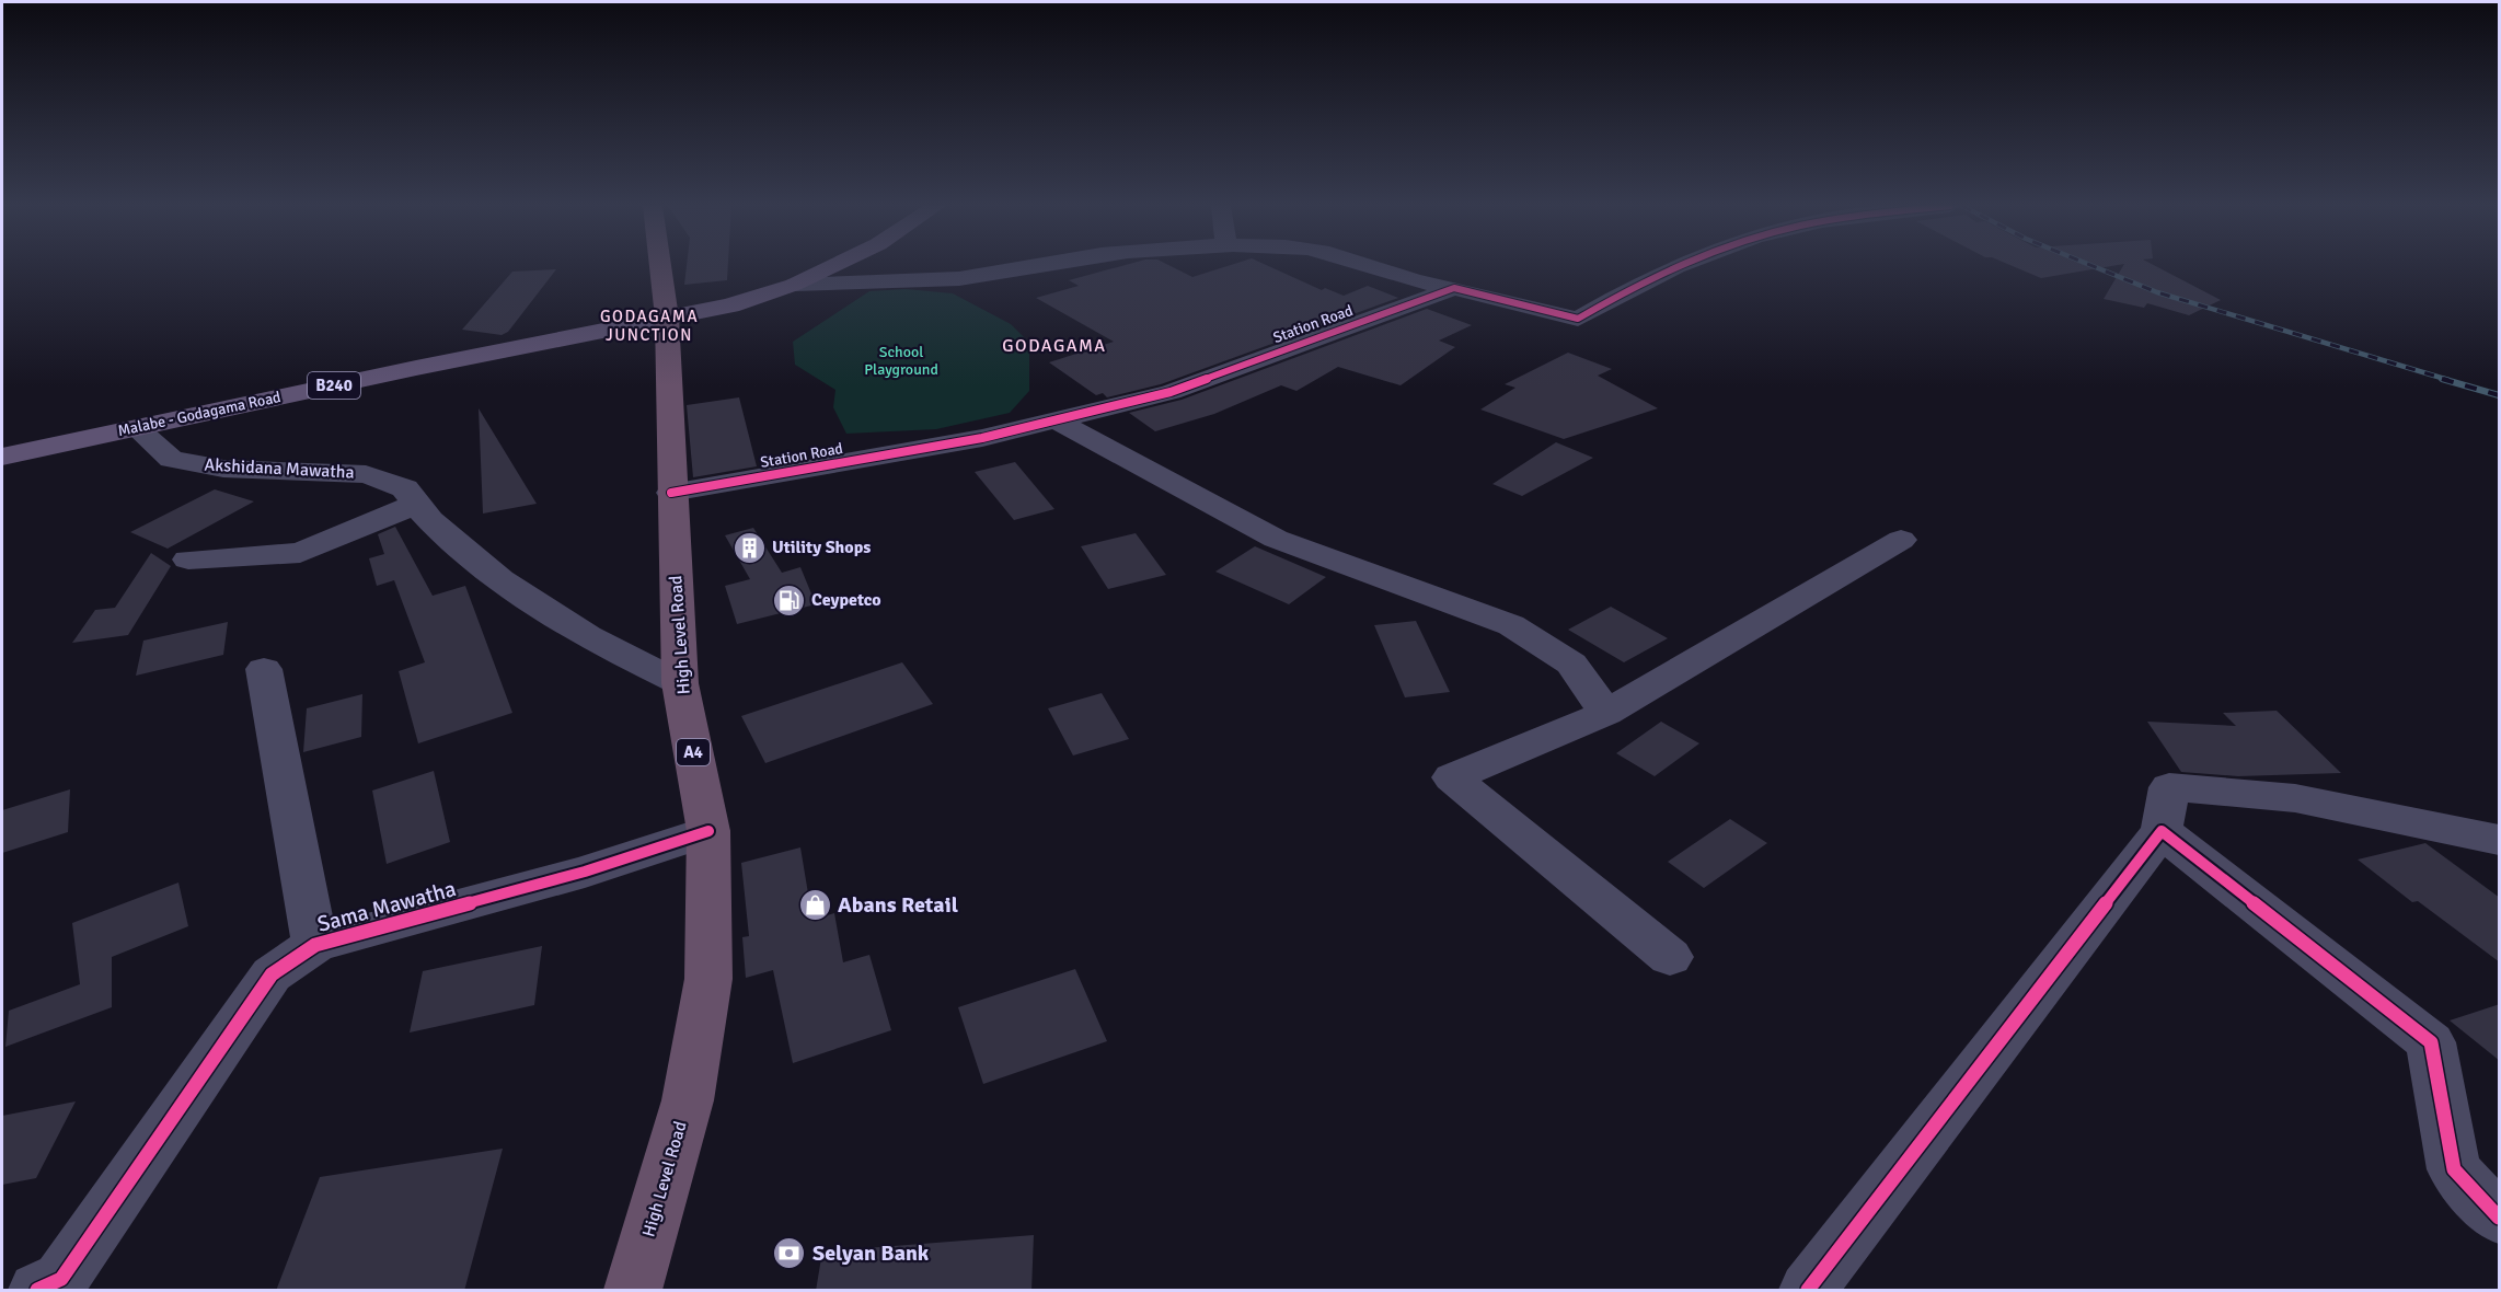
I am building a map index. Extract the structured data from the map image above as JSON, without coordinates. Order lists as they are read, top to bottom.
{
  "streets": {
    "highway": ["High Level Road", "A4"],
    "main road": ["B240", "Malabe - Godagama Road"],
    "street": ["Station Road", "Akshidana Mawatha", "Sama Mawatha"]
  },
  "crossings": [
    ["Station Road", "High Level Road"],
    ["B240", "Malabe - Godagama Road"],
    ["B240", "High Level Road"],
    ["Malabe - Godagama Road", "Akshidana Mawatha"],
    ["Malabe - Godagama Road", "High Level Road"],
    ["Akshidana Mawatha", "High Level Road"],
    ["High Level Road", "Sama Mawatha"]
  ],
  "districts": ["GODAGAMA JUNCTION", "GODAGAMA"],
  "parks": ["School Playground"],
  "places": {
    "building": ["Utility Shops"],
    "fuel station": ["Ceypetco"],
    "shop": ["Abans Retail"],
    "bank": ["Selyan Bank"]
  }
}
